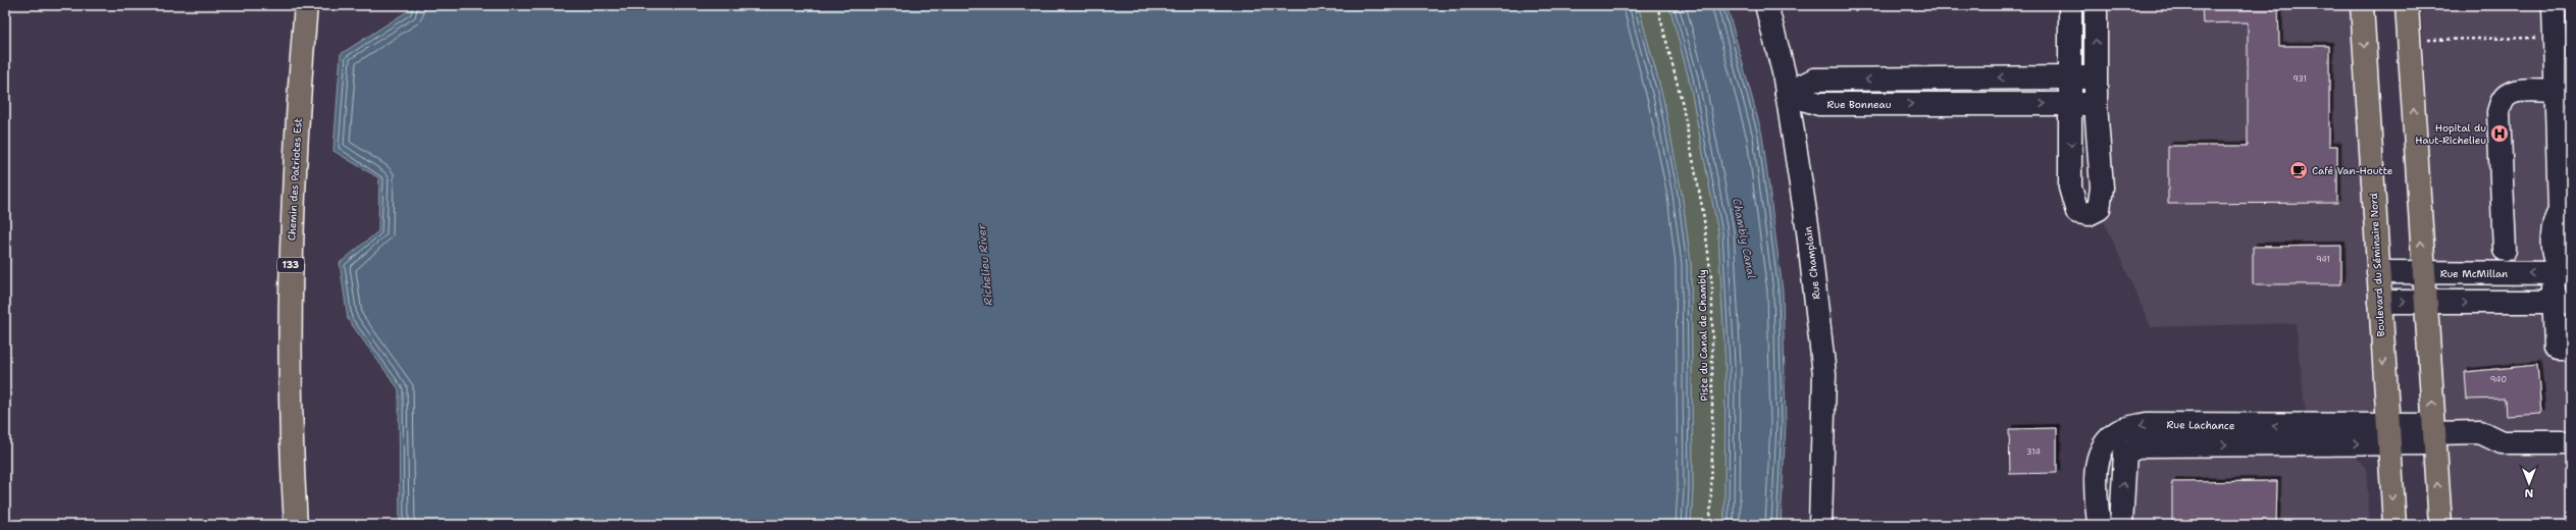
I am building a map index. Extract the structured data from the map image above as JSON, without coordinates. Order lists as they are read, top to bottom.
{
  "streets": {
    "main road": ["Chemin des Patriotes Est", "133", "Boulevard du Séminaire Nord"],
    "street": [
      "Rue Bonneau",
      "Rue Champlain",
      "Rue McMillan",
      "Rue Lachance"
    ],
    "path": ["Piste du Canal de Chambly"]
  },
  "crossings": [
    ["Rue Bonneau", "Rue Champlain"],
    ["Boulevard du Séminaire Nord", "Rue McMillan"],
    ["Boulevard du Séminaire Nord", "Rue Lachance"]
  ],
  "water": ["Chambly Canal", "Richelieu River"],
  "places": {
    "hospital": ["Hopital du Haut-Richelieu"],
    "cafe": ["Café Van-Houtte"]
  },
  "house_numbers": [
    "931",
    "941",
    "940",
    "314"
  ],
  "north": "bottom"
}
